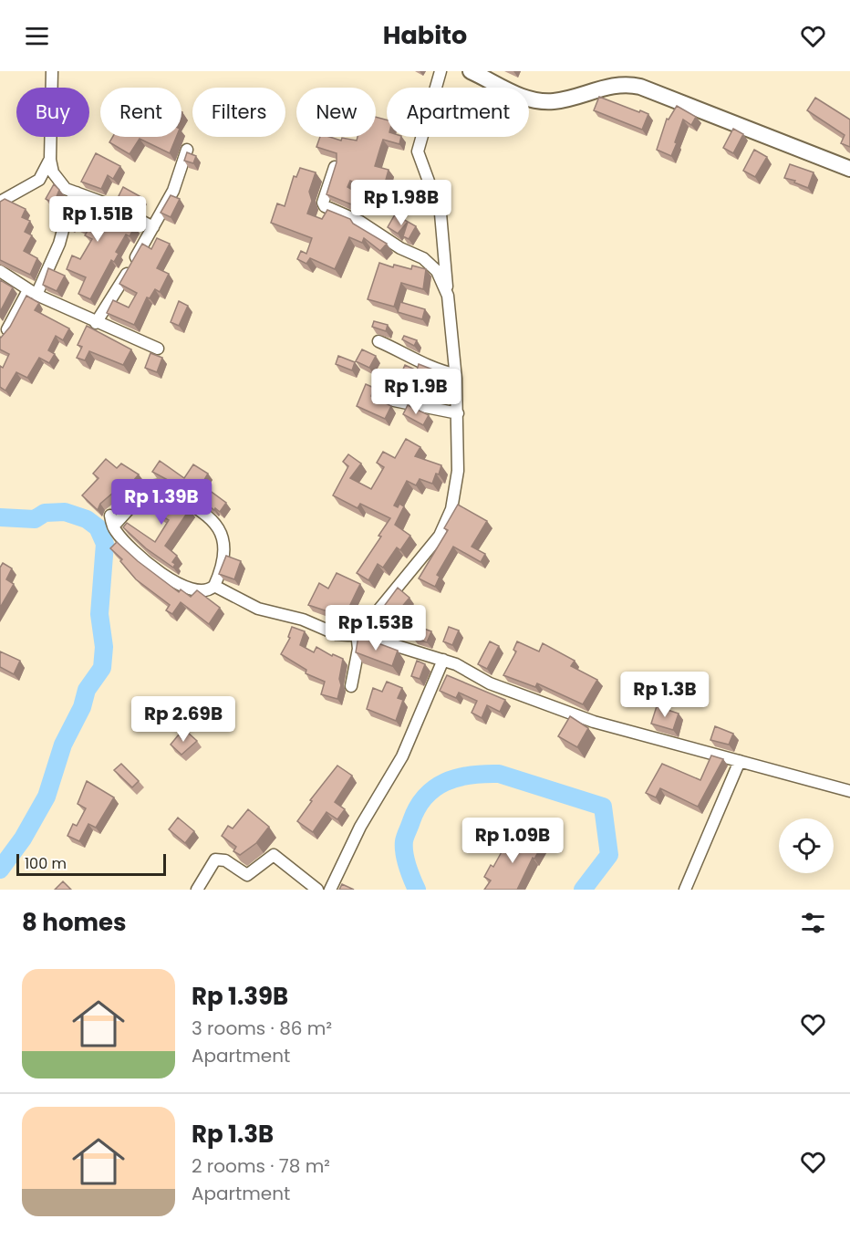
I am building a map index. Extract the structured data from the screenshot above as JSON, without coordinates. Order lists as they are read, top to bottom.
{
  "scale_bar": "100 m",
  "page": {
    "header": "Habito",
    "chip": [
      "Buy",
      "Rent",
      "Filters",
      "New",
      "Apartment"
    ],
    "price": [
      "Rp 1.98B",
      "Rp 1.51B",
      "Rp 1.9B",
      "Rp 1.39B",
      "Rp 1.53B",
      "Rp 1.3B",
      "Rp 2.69B",
      "Rp 1.09B"
    ],
    "scale": "100 m",
    "heading": "8 homes",
    "list": [
      {
        "name": "Rp 1.39B",
        "note": "3 rooms · 86 m² · Apartment"
      },
      {
        "name": "Rp 1.3B",
        "note": "2 rooms · 78 m² · Apartment"
      }
    ]
  }
}
